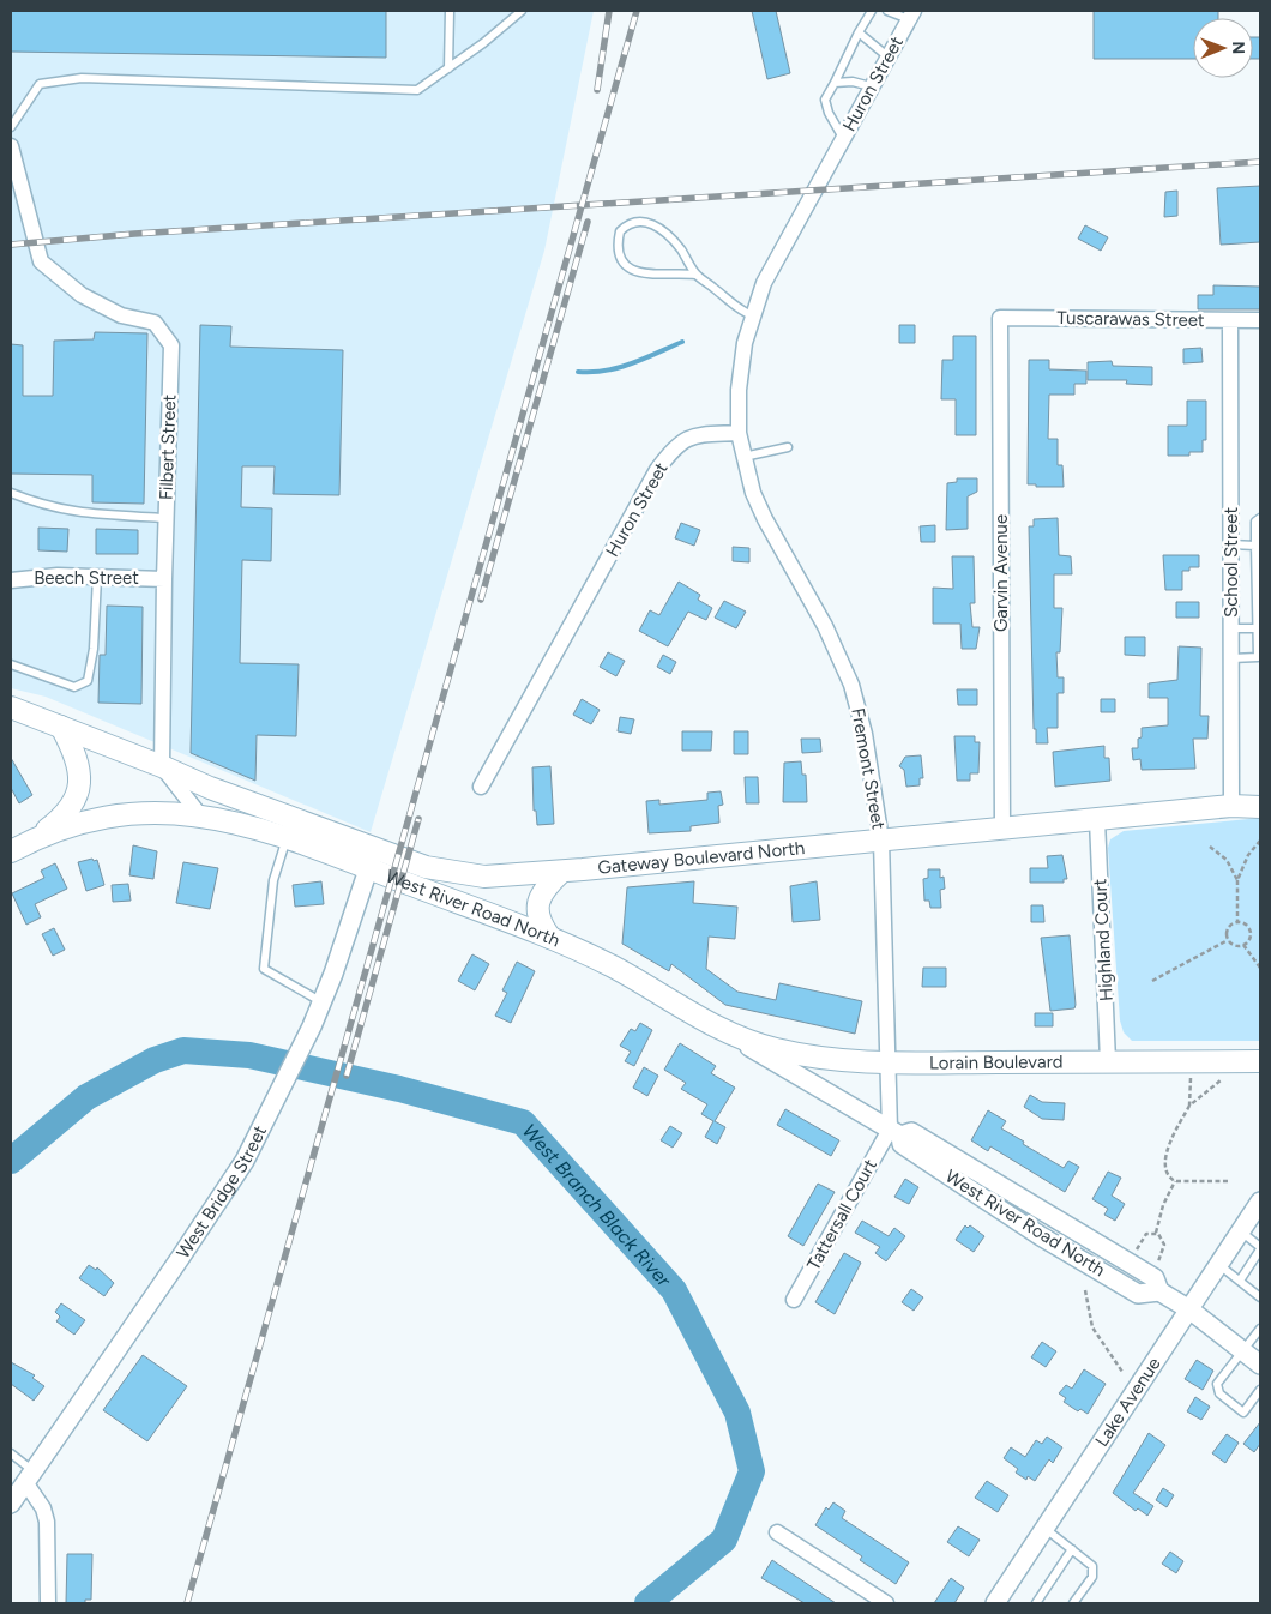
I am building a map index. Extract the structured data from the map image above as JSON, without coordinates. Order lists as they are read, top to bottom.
{
  "streets": {
    "main road": ["Gateway Boulevard North", "West River Road North", "Lorain Boulevard"],
    "street": [
      "Huron Street",
      "Tuscarawas Street",
      "Filbert Street",
      "School Street",
      "Garvin Avenue",
      "Beech Street",
      "Fremont Street",
      "Highland Court",
      "West Bridge Street",
      "Tattersall Court",
      "Lake Avenue"
    ]
  },
  "crossings": [
    ["Huron Street", "Fremont Street"],
    ["Tuscarawas Street", "School Street"],
    ["Tuscarawas Street", "Garvin Avenue"],
    ["Filbert Street", "Beech Street"],
    ["School Street", "Gateway Boulevard North"],
    ["Garvin Avenue", "Gateway Boulevard North"],
    ["Fremont Street", "Gateway Boulevard North"],
    ["Fremont Street", "West River Road North"],
    ["Fremont Street", "Lorain Boulevard"],
    ["Fremont Street", "Tattersall Court"],
    ["Gateway Boulevard North", "West River Road North"],
    ["Gateway Boulevard North", "Highland Court"],
    ["Gateway Boulevard North", "West Bridge Street"],
    ["West River Road North", "Lorain Boulevard"],
    ["West River Road North", "West Bridge Street"],
    ["West River Road North", "Tattersall Court"],
    ["West River Road North", "Lake Avenue"],
    ["Highland Court", "Lorain Boulevard"]
  ],
  "water": ["West Branch Black River"],
  "north": "right"
}
